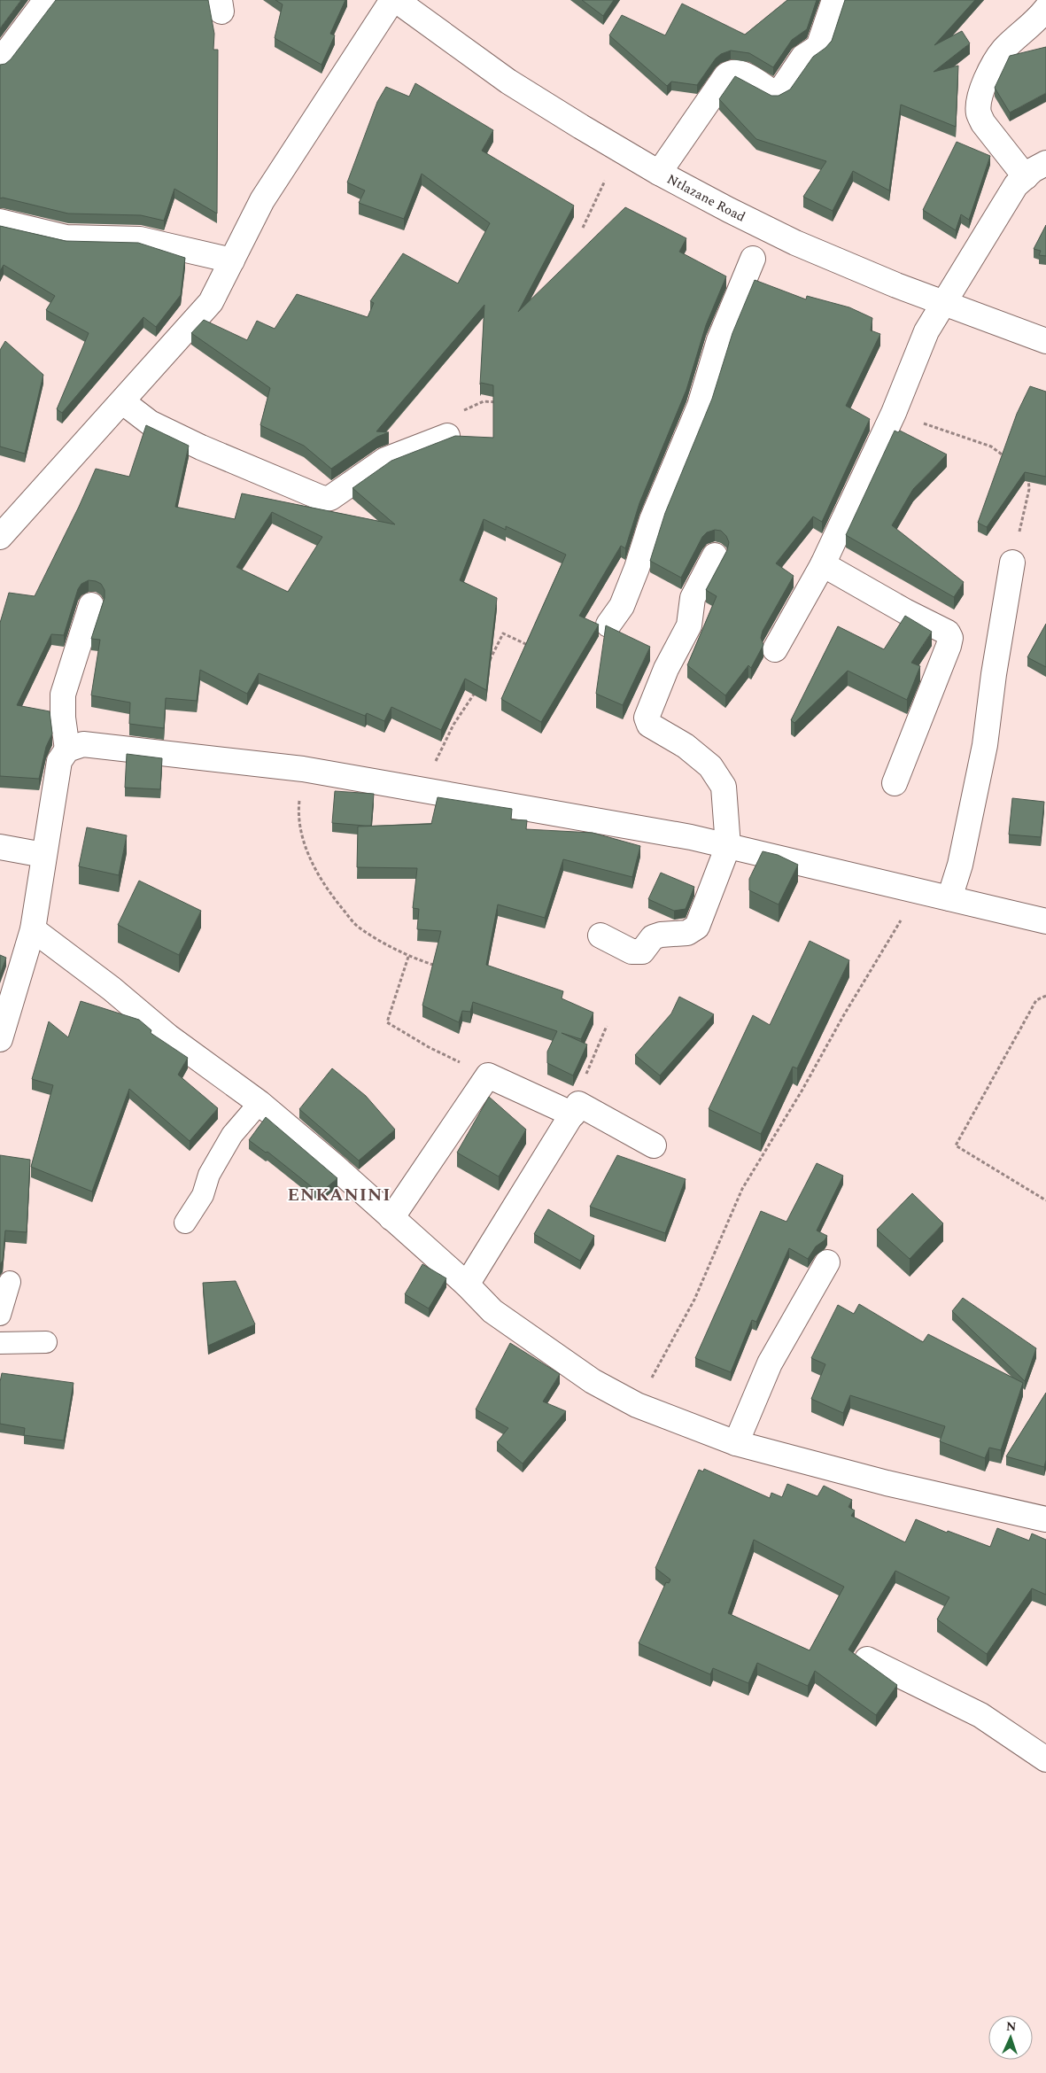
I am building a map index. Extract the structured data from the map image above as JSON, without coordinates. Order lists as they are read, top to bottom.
{
  "streets": {
    "street": ["Ntlazane Road"]
  },
  "districts": ["ENKANINI"],
  "north": "top"
}
